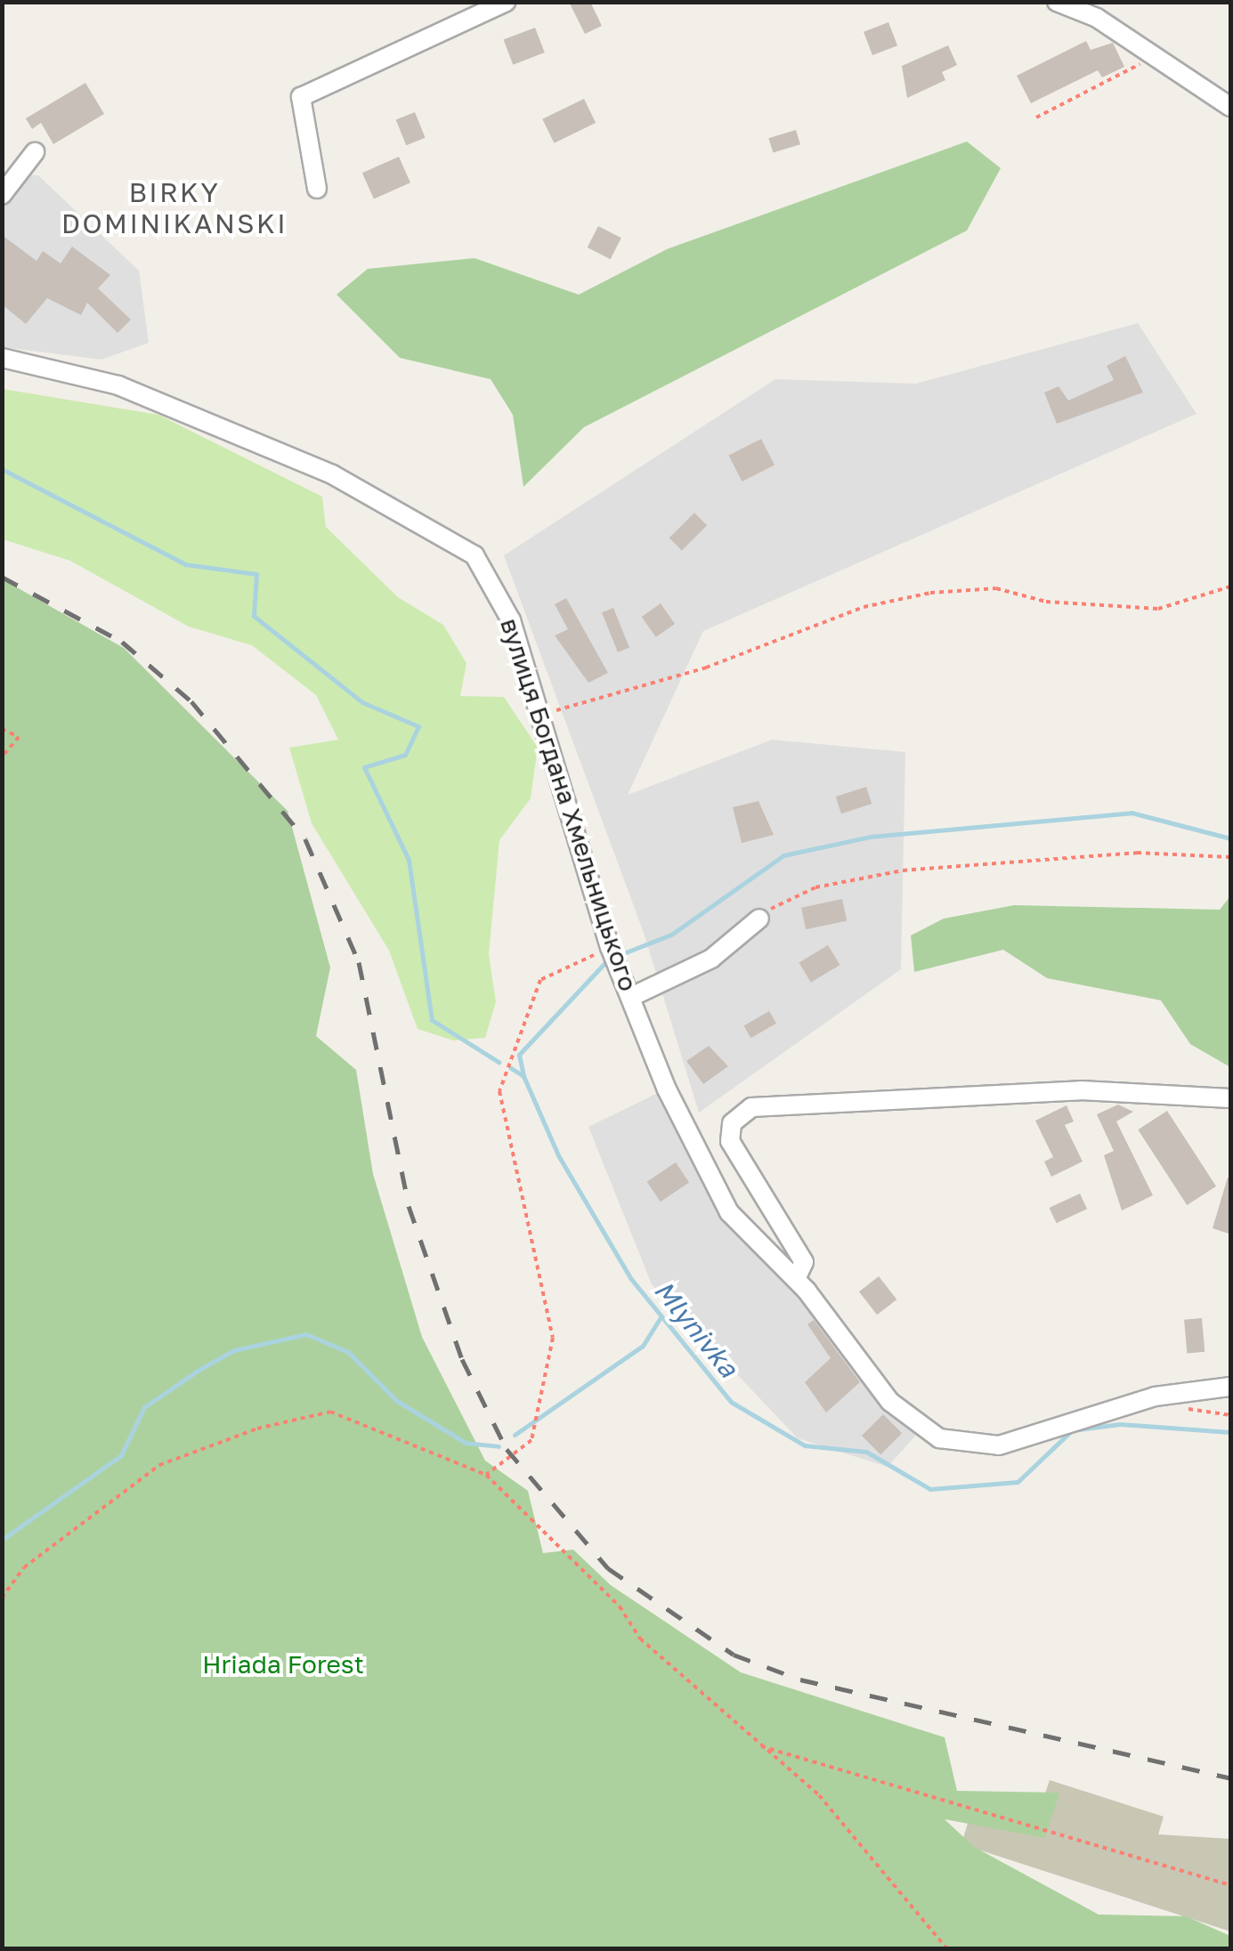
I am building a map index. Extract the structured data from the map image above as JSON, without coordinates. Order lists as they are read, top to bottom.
{
  "streets": {
    "street": ["вулиця Богдана Хмельницького"]
  },
  "districts": ["BIRKY DOMINIKANSKI"],
  "water": ["Mlynivka"],
  "parks": ["Hriada Forest"]
}
